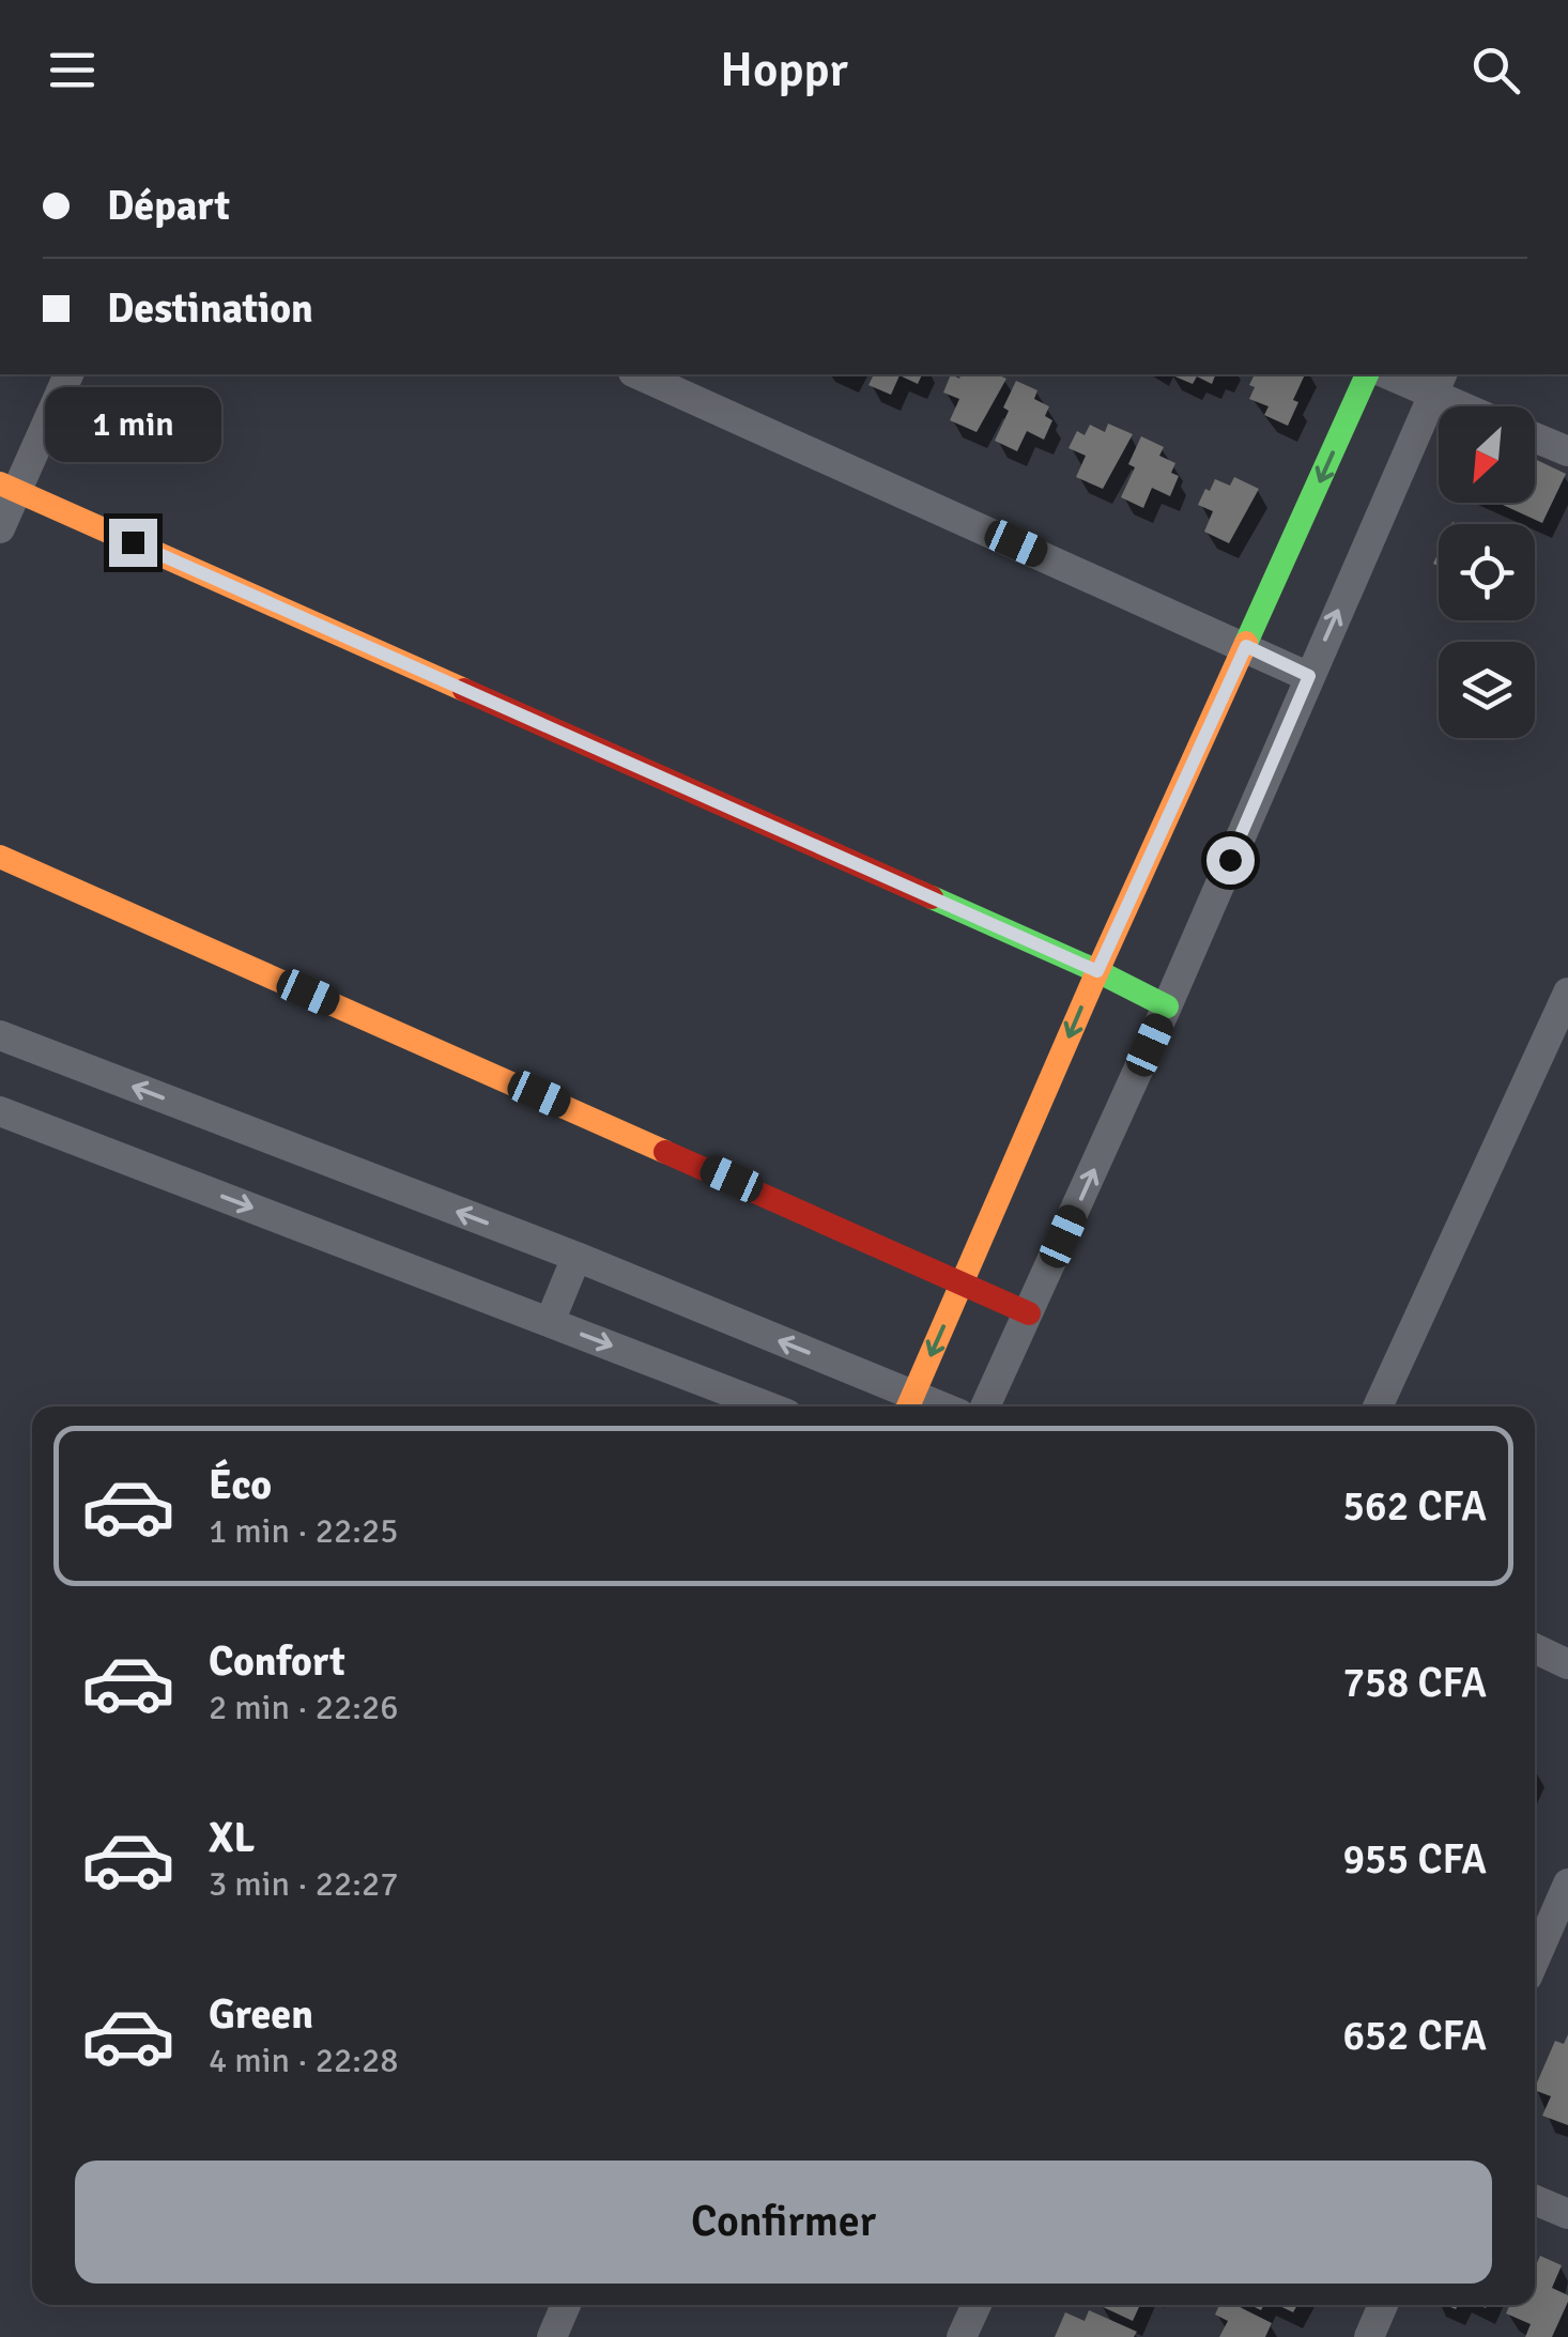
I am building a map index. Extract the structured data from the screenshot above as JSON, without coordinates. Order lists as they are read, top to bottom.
{
  "north": "bottom left",
  "page": {
    "header": "Hoppr",
    "banner": ["Départ", "Destination"],
    "bubble": "1 min",
    "list": [
      {
        "name": "Éco",
        "note": "1 min · 22:25",
        "value": "562 CFA"
      },
      {
        "name": "Confort",
        "note": "2 min · 22:26",
        "value": "758 CFA"
      },
      {
        "name": "XL",
        "note": "3 min · 22:27",
        "value": "955 CFA"
      },
      {
        "name": "Green",
        "note": "4 min · 22:28",
        "value": "652 CFA"
      }
    ],
    "buttons": "Confirmer"
  }
}
